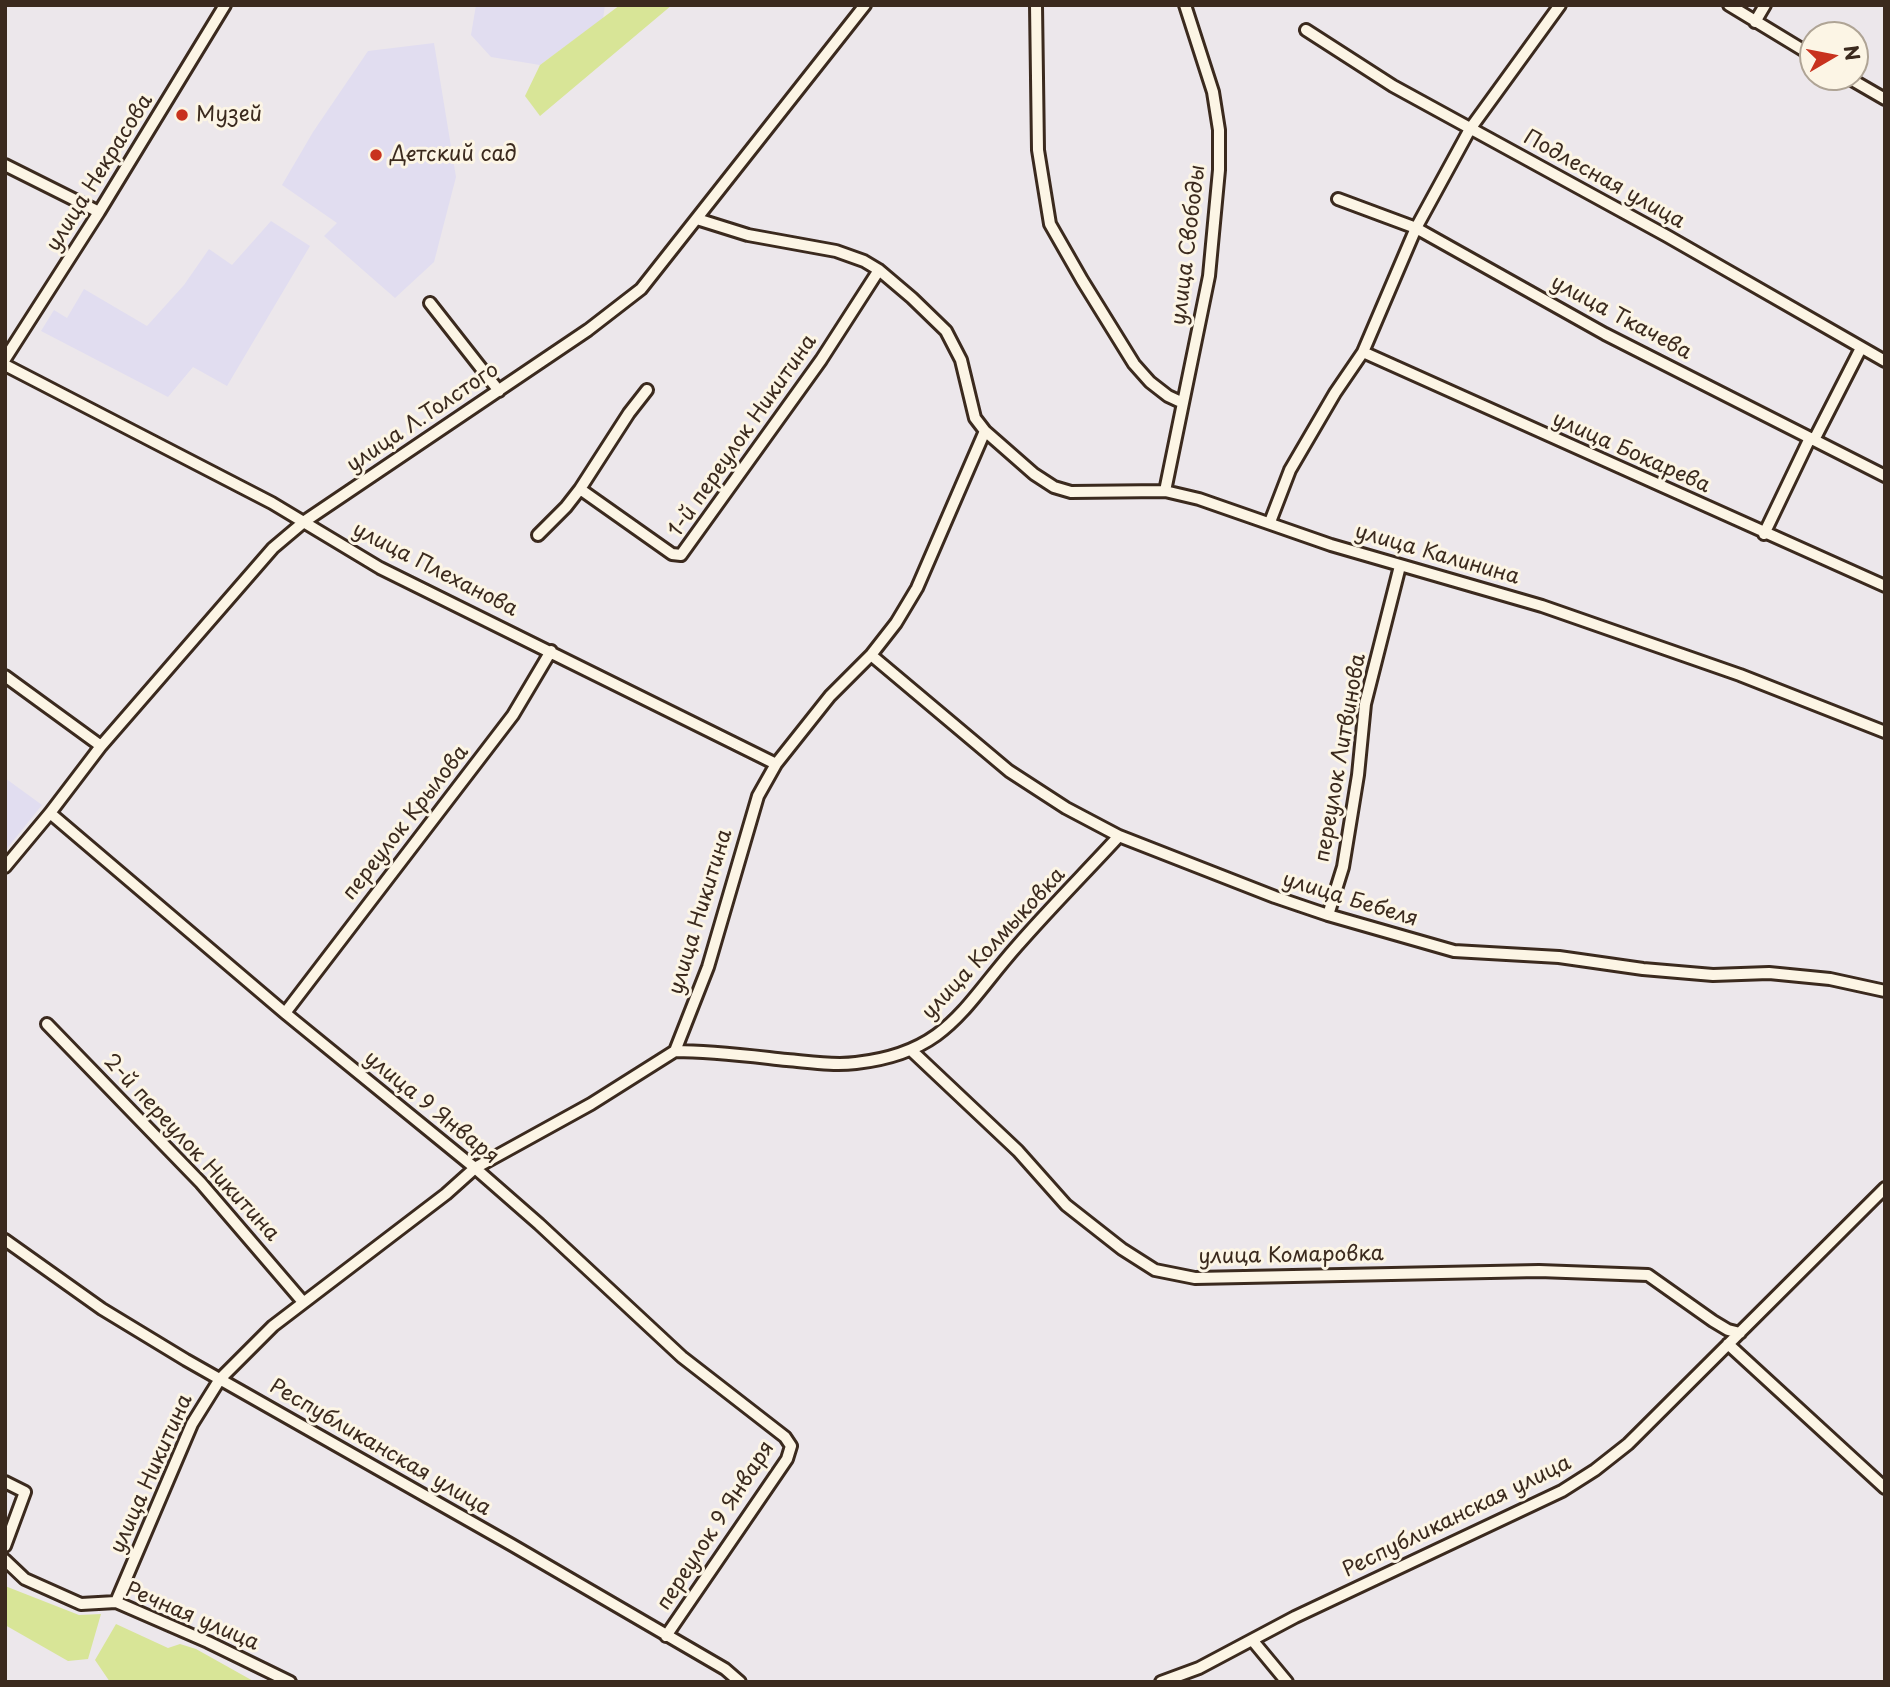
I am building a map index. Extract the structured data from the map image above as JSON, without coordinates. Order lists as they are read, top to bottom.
{
  "streets": {
    "street": [
      "улица Некрасова",
      "Подлесная улица",
      "улица Свободы",
      "улица Ткачева",
      "улица Л.Толстого",
      "1-й переулок Никитина",
      "улица Бокарева",
      "улица Калинина",
      "улица Плеханова",
      "переулок Литвинова",
      "переулок Крылова",
      "улица Бебеля",
      "улица Никитина",
      "улица Колмыковка",
      "улица 9 Января",
      "2-й переулок Никитина",
      "улица Комаровка",
      "Республиканская улица",
      "переулок 9 Января",
      "Речная улица"
    ]
  },
  "crossings": [
    ["улица Свободы", "улица Калинина"],
    ["улица Л.Толстого", "улица Плеханова"],
    ["улица Л.Толстого", "улица 9 Января"],
    ["улица Калинина", "переулок Литвинова"],
    ["улица Калинина", "улица Никитина"],
    ["улица Плеханова", "переулок Крылова"],
    ["улица Плеханова", "улица Никитина"],
    ["переулок Литвинова", "улица Бебеля"],
    ["переулок Крылова", "улица 9 Января"],
    ["улица Бебеля", "улица Никитина"],
    ["улица Бебеля", "улица Колмыковка"],
    ["улица Никитина", "улица Колмыковка"],
    ["улица Никитина", "улица 9 Января"],
    ["улица Никитина", "2-й переулок Никитина"],
    ["улица Никитина", "Республиканская улица"],
    ["улица Никитина", "Речная улица"],
    ["улица Колмыковка", "улица Комаровка"],
    ["улица 9 Января", "переулок 9 Января"],
    ["улица Комаровка", "Республиканская улица"],
    ["Республиканская улица", "переулок 9 Января"]
  ],
  "places": ["Музей", "Детский сад"],
  "north": "right"
}
